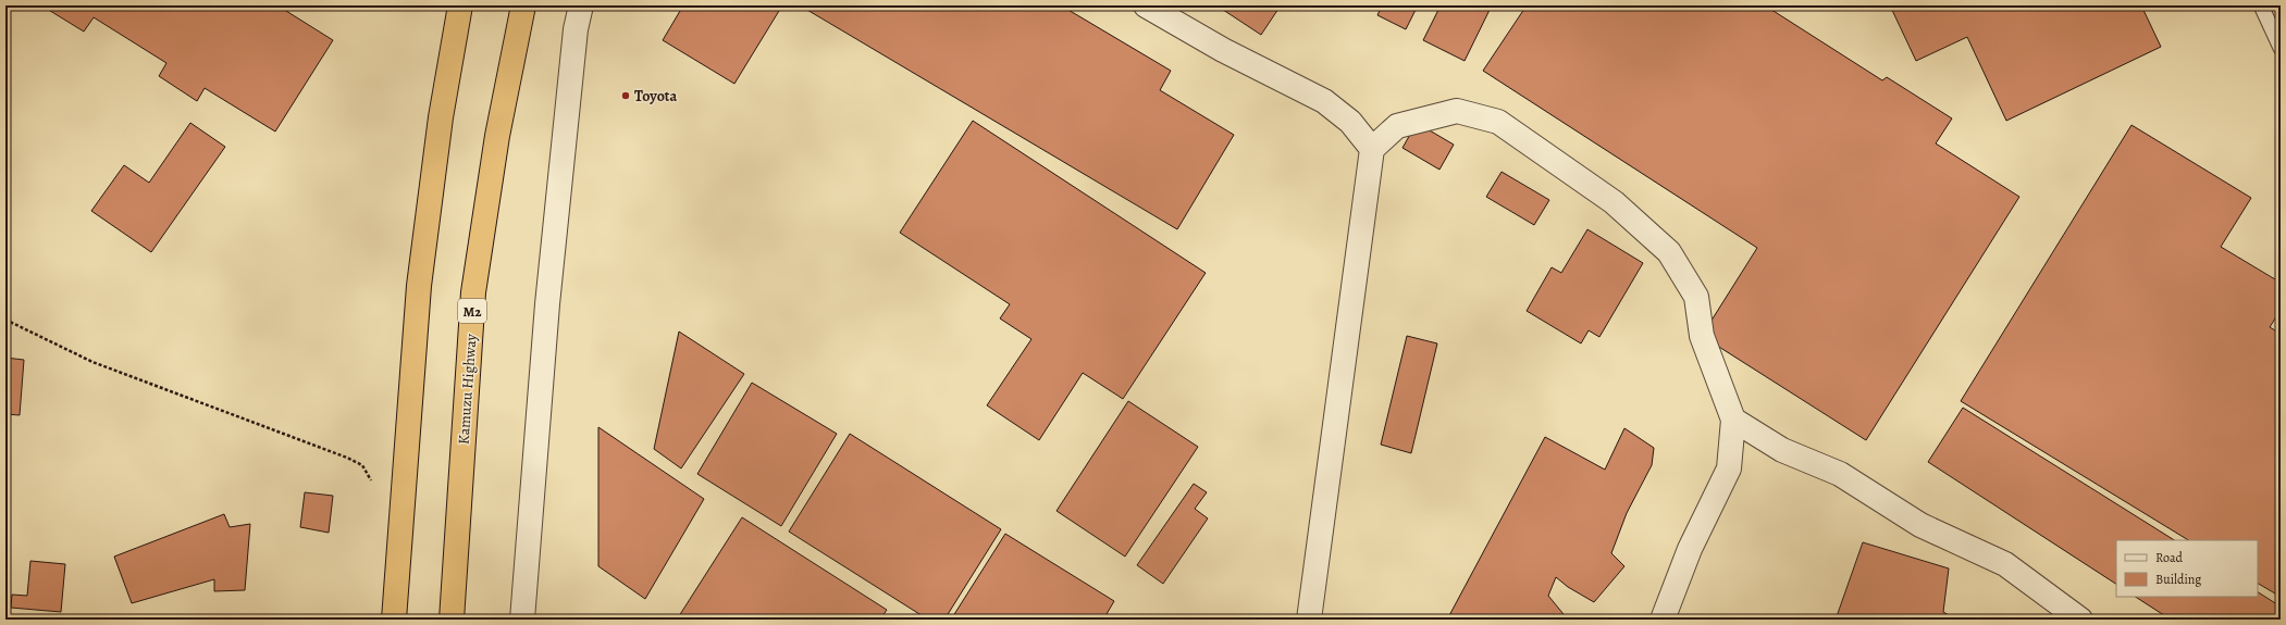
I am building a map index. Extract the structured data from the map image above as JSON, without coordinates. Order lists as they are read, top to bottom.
{
  "streets": {
    "highway": ["M2", "Kamuzu Highway"]
  },
  "places": ["Toyota"],
  "legend": ["Road", "Building"]
}
